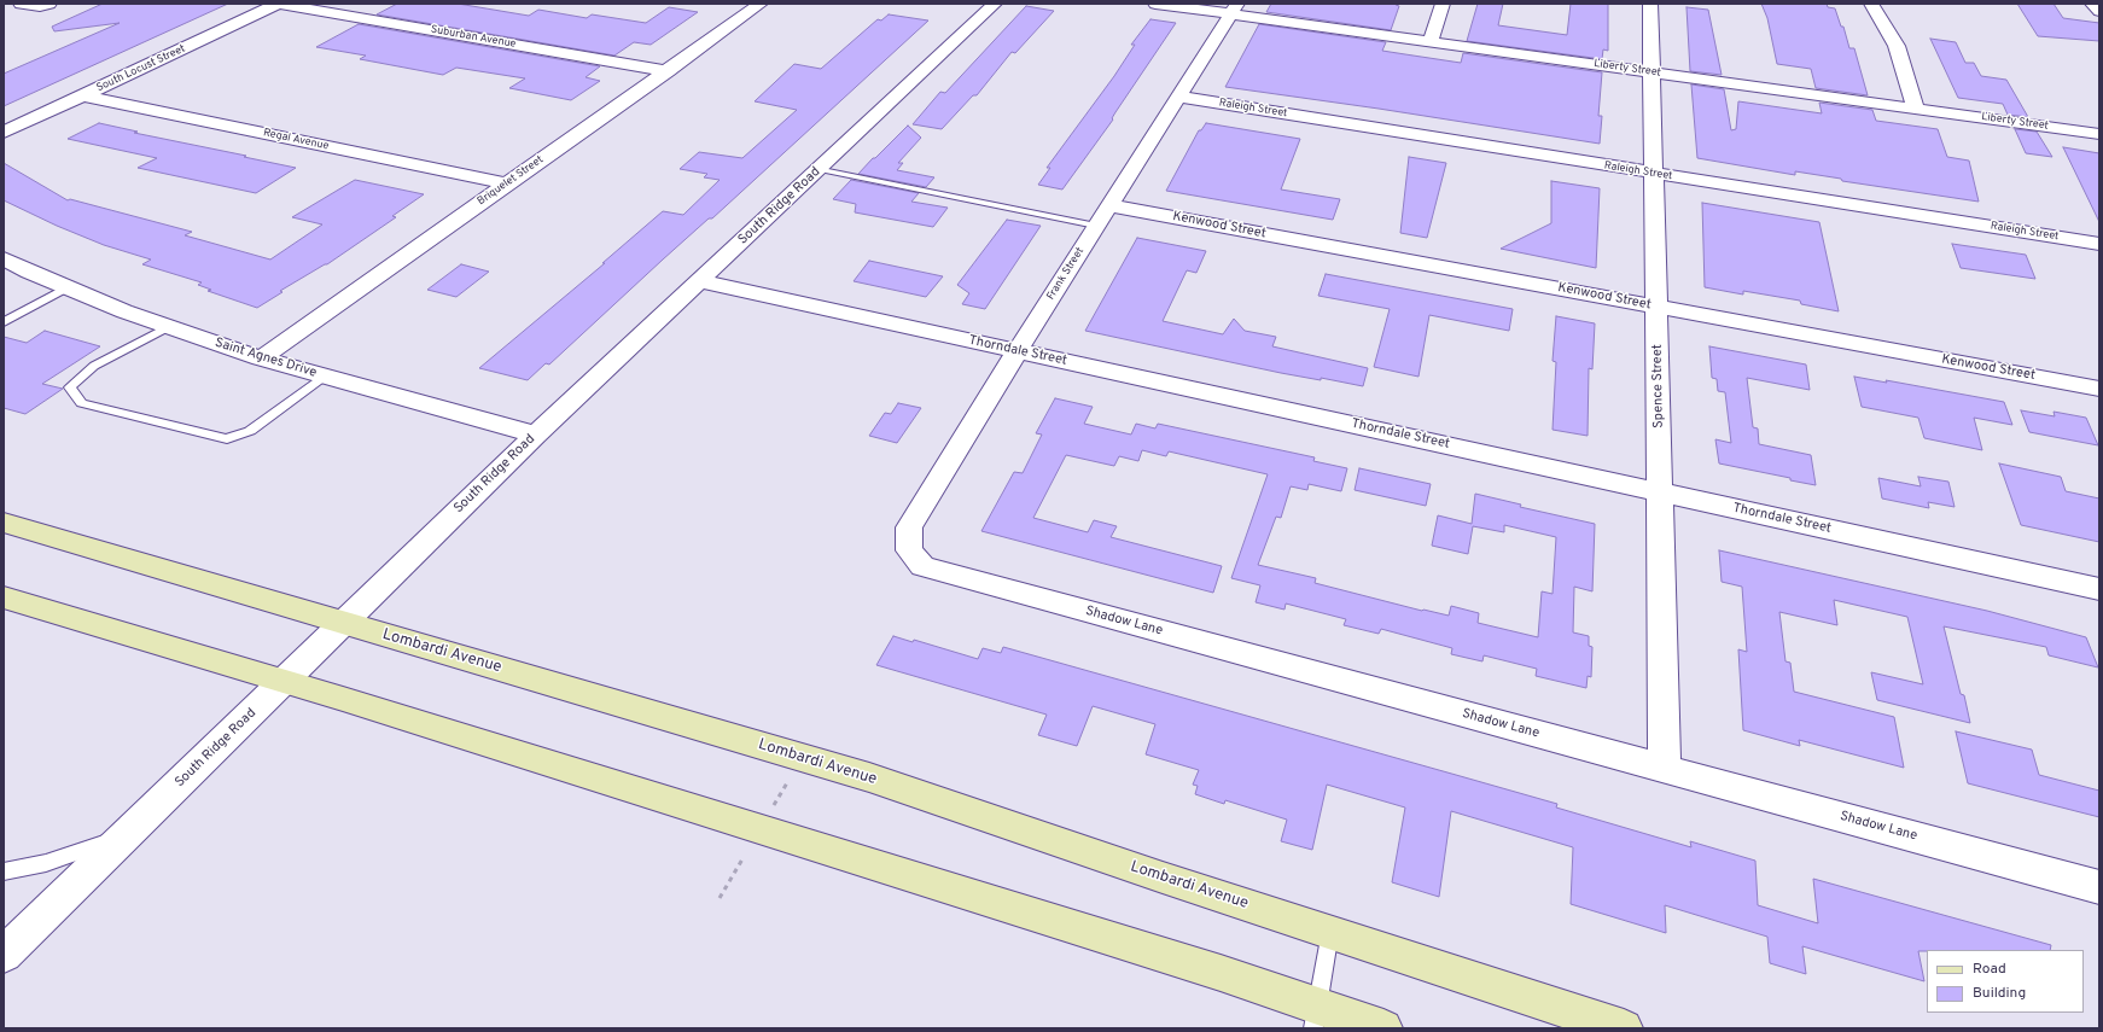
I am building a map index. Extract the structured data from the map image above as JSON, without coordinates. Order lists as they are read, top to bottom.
{
  "streets": {
    "main road": ["Lombardi Avenue"],
    "street": [
      "Suburban Avenue",
      "South Locust Street",
      "Liberty Street",
      "Raleigh Street",
      "Regal Avenue",
      "Briquelet Street",
      "South Ridge Road",
      "Kenwood Street",
      "Frank Street",
      "Thorndale Street",
      "Saint Agnes Drive",
      "Spence Street",
      "Shadow Lane"
    ]
  },
  "crossings": [
    ["Suburban Avenue", "South Locust Street"],
    ["Suburban Avenue", "Briquelet Street"],
    ["South Locust Street", "Regal Avenue"],
    ["Liberty Street", "Frank Street"],
    ["Liberty Street", "Spence Street"],
    ["Raleigh Street", "Frank Street"],
    ["Raleigh Street", "Spence Street"],
    ["Regal Avenue", "Briquelet Street"],
    ["Briquelet Street", "Saint Agnes Drive"],
    ["South Ridge Road", "Thorndale Street"],
    ["South Ridge Road", "Saint Agnes Drive"],
    ["South Ridge Road", "Lombardi Avenue"],
    ["Kenwood Street", "Frank Street"],
    ["Kenwood Street", "Spence Street"],
    ["Frank Street", "Thorndale Street"],
    ["Frank Street", "Shadow Lane"],
    ["Thorndale Street", "Spence Street"],
    ["Spence Street", "Shadow Lane"]
  ],
  "legend": ["Road", "Building"]
}
